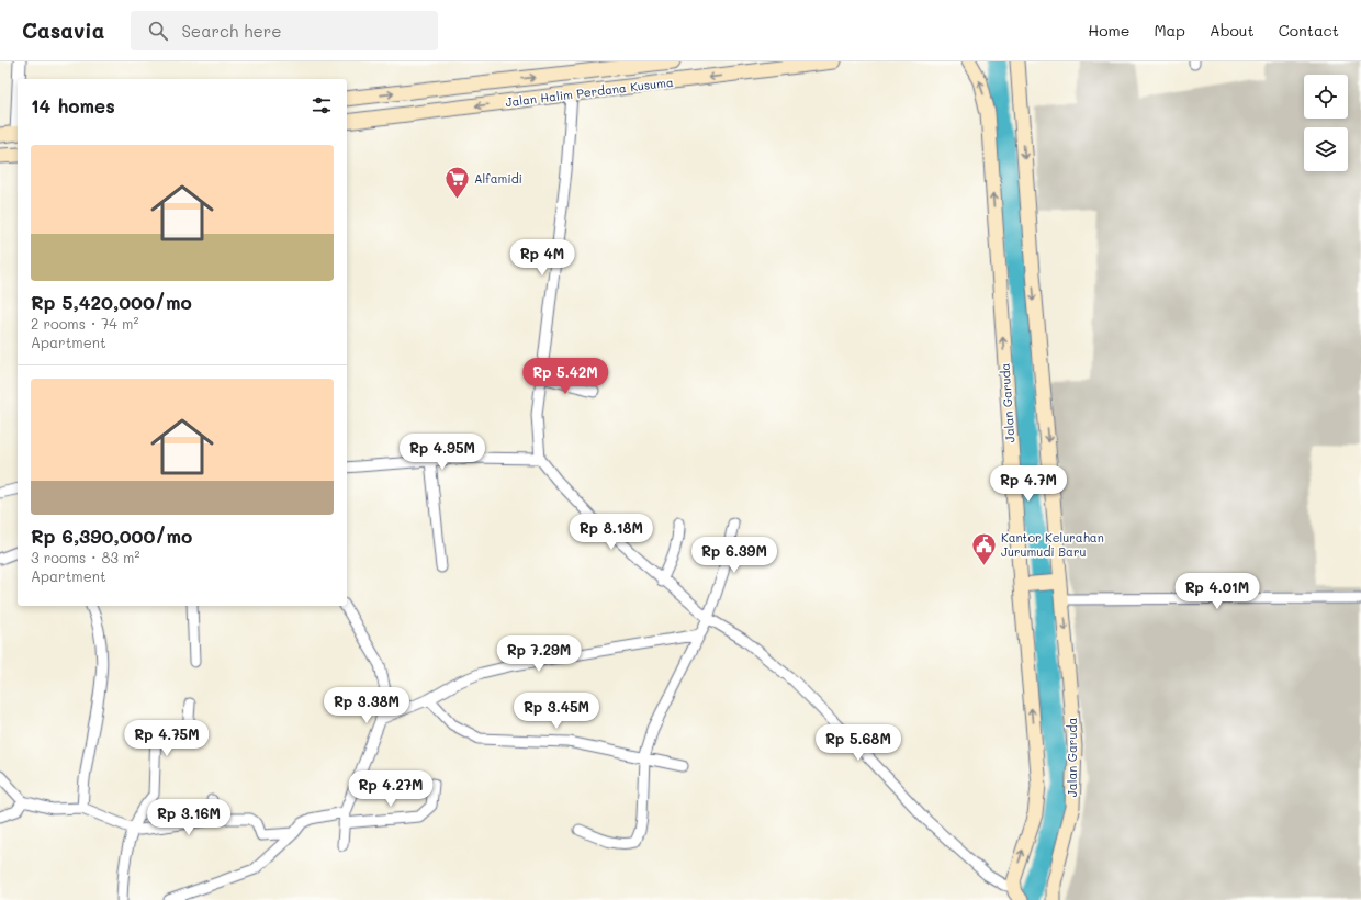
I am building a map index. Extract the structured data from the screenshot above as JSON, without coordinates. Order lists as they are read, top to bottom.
{
  "streets": {
    "main road": ["Jalan Halim Perdana Kusuma", "Jalan Garuda"]
  },
  "places": {
    "supermarket": ["Alfamidi"],
    "public building": ["Kantor Kelurahan Jurumudi Baru"]
  },
  "page": {
    "header": "Casavia",
    "search": "Search here",
    "nav": [
      "Home",
      "Map",
      "About",
      "Contact"
    ],
    "heading": "14 homes",
    "list": [
      {
        "name": "Rp 5,420,000/mo",
        "note": "2 rooms · 74 m² · Apartment"
      },
      {
        "name": "Rp 6,390,000/mo",
        "note": "3 rooms · 83 m² · Apartment"
      }
    ],
    "price": [
      "Rp 4M",
      "Rp 5.42M",
      "Rp 4.95M",
      "Rp 4.7M",
      "Rp 8.18M",
      "Rp 6.39M",
      "Rp 4.01M",
      "Rp 7.29M",
      "Rp 3.38M",
      "Rp 3.45M",
      "Rp 4.75M",
      "Rp 5.68M",
      "Rp 4.27M",
      "Rp 3.16M"
    ]
  }
}
